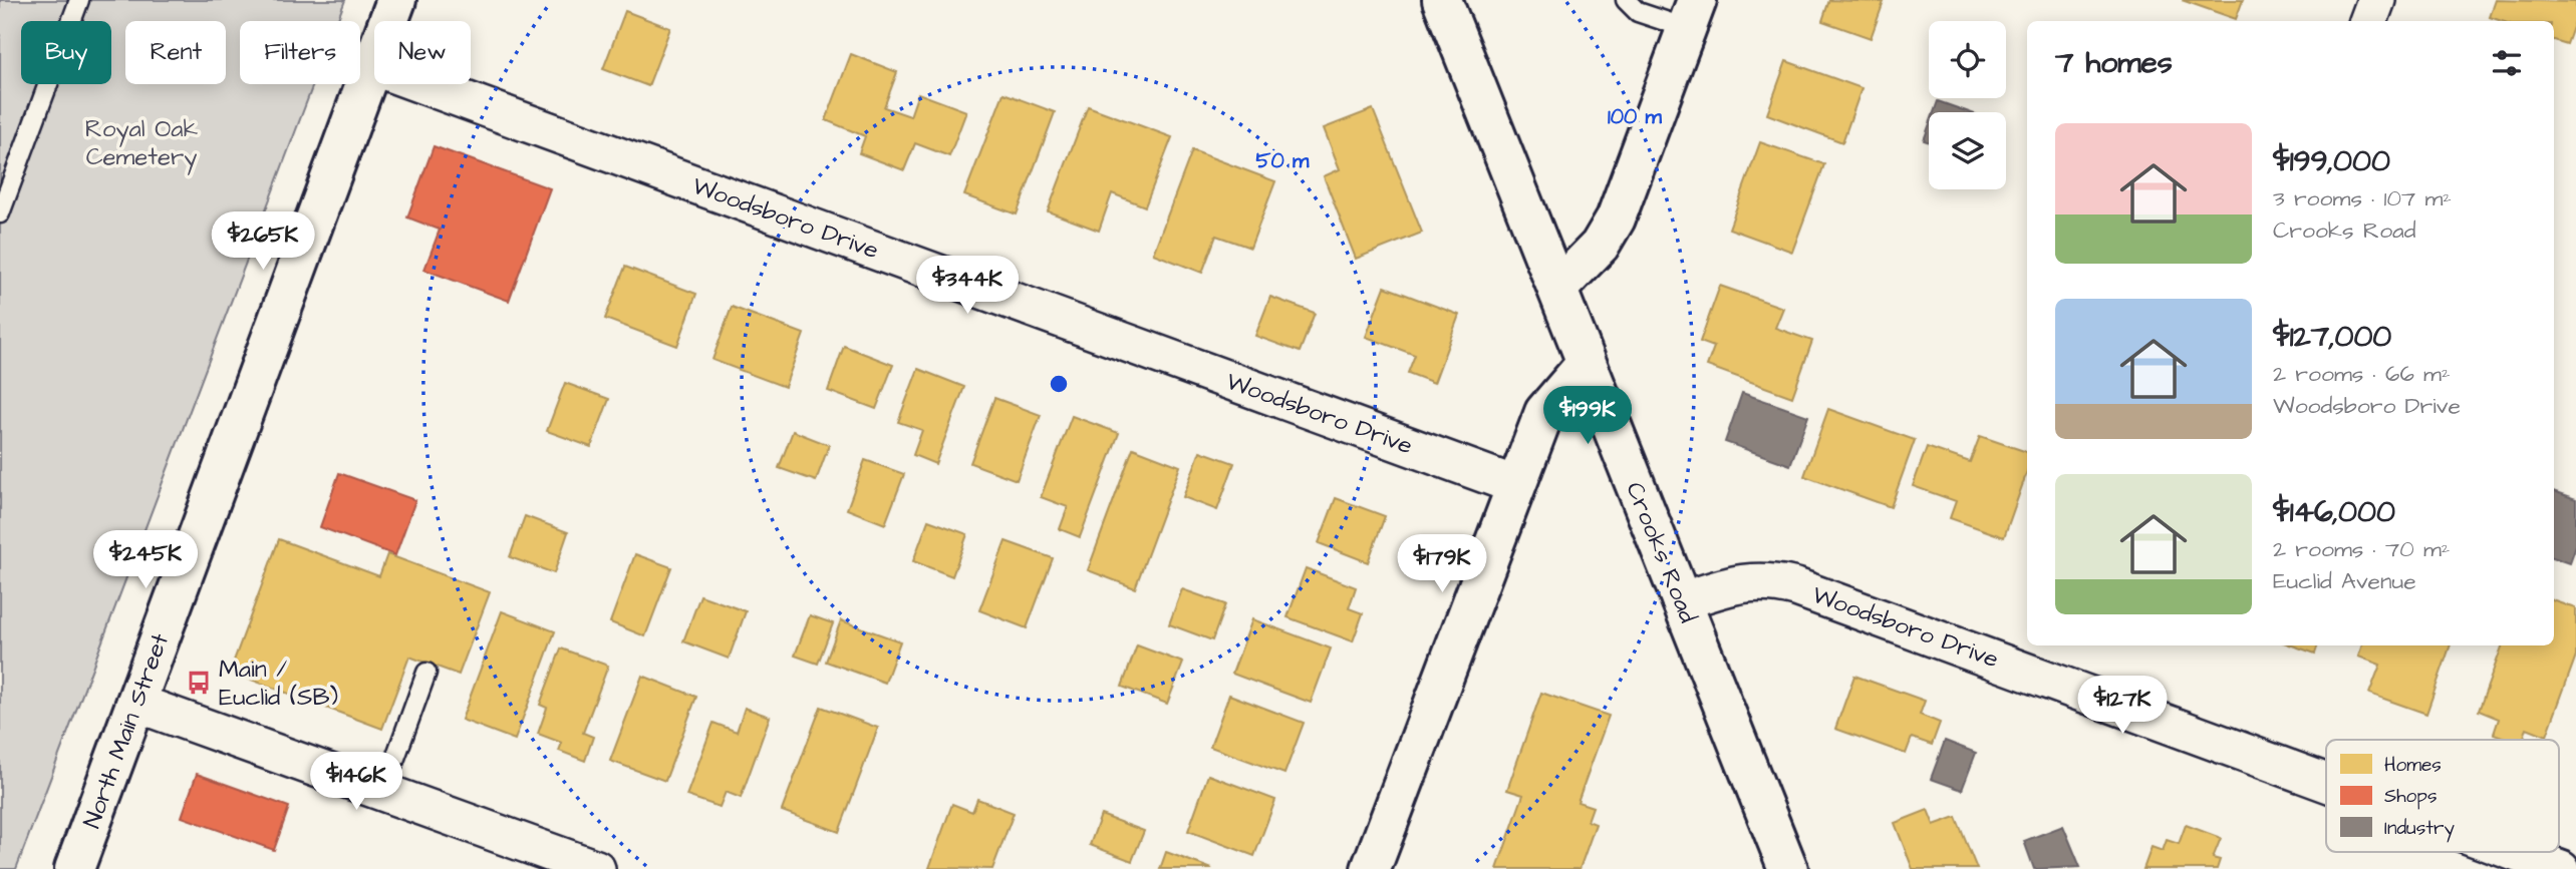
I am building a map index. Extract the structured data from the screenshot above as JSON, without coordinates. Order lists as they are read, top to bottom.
{
  "streets": {
    "main road": ["Crooks Road", "North Main Street"],
    "street": ["Woodsboro Drive"]
  },
  "crossings": [
    ["Woodsboro Drive", "Crooks Road"],
    ["Woodsboro Drive", "North Main Street"]
  ],
  "parks": ["Royal Oak Cemetery"],
  "places": {
    "bus stop": ["Main / Euclid (SB)"]
  },
  "legend": ["Homes", "Shops", "Industry"],
  "page": {
    "chip": [
      "Buy",
      "Rent",
      "Filters",
      "New"
    ],
    "heading": "7 homes",
    "list": [
      {
        "name": "$199,000",
        "note": "3 rooms · 107 m² · Crooks Road"
      },
      {
        "name": "$127,000",
        "note": "2 rooms · 66 m² · Woodsboro Drive"
      },
      {
        "name": "$146,000",
        "note": "2 rooms · 70 m² · Euclid Avenue"
      }
    ],
    "price": [
      "$265K",
      "$344K",
      "$199K",
      "$245K",
      "$179K",
      "$127K",
      "$146K"
    ]
  },
  "rings": ["100 m", "50 m"]
}
